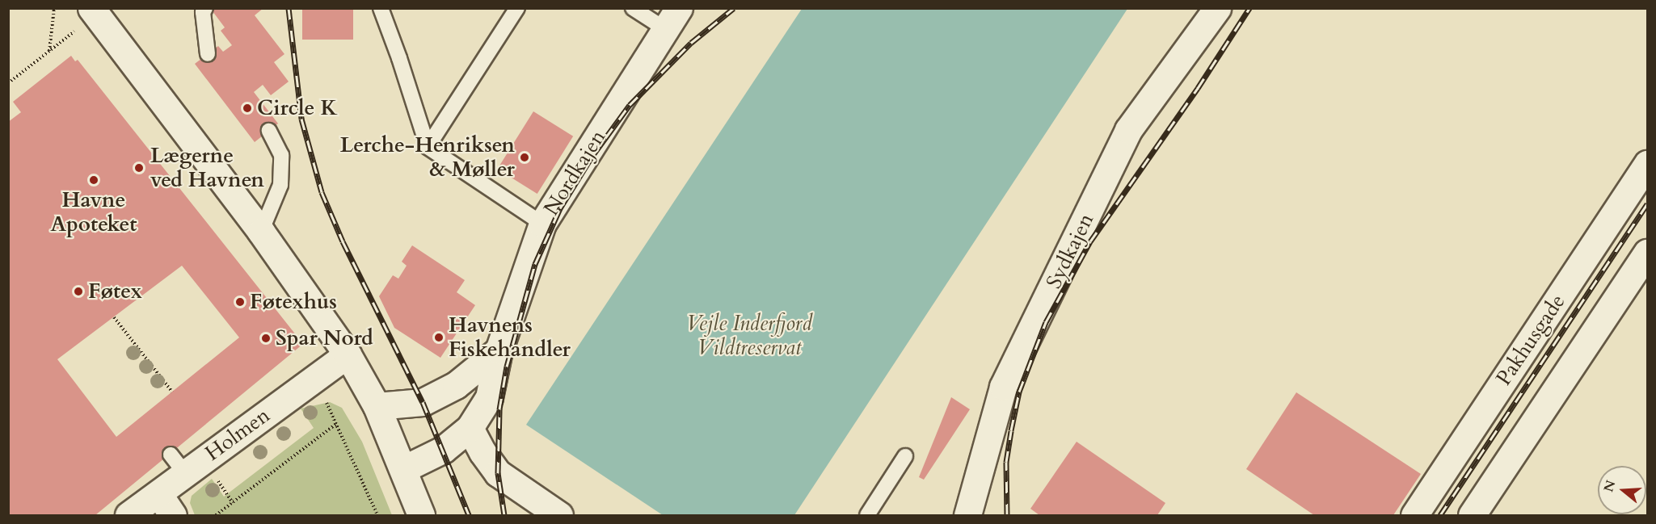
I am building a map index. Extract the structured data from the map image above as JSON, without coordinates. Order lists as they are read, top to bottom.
{
  "streets": {
    "street": [
      "Nordkajen",
      "Sydkajen",
      "Pakhusgade",
      "Holmen"
    ]
  },
  "parks": ["Vejle Inderfjord Vildtreservat"],
  "places": [
    "Circle K",
    "Lerche-Henriksen & Møller",
    "Lægerne ved Havnen",
    "Havne Apoteket",
    "Føtex",
    "Føtexhus",
    "Havnens Fiskehandler",
    "Spar Nord"
  ],
  "north": "left"
}
